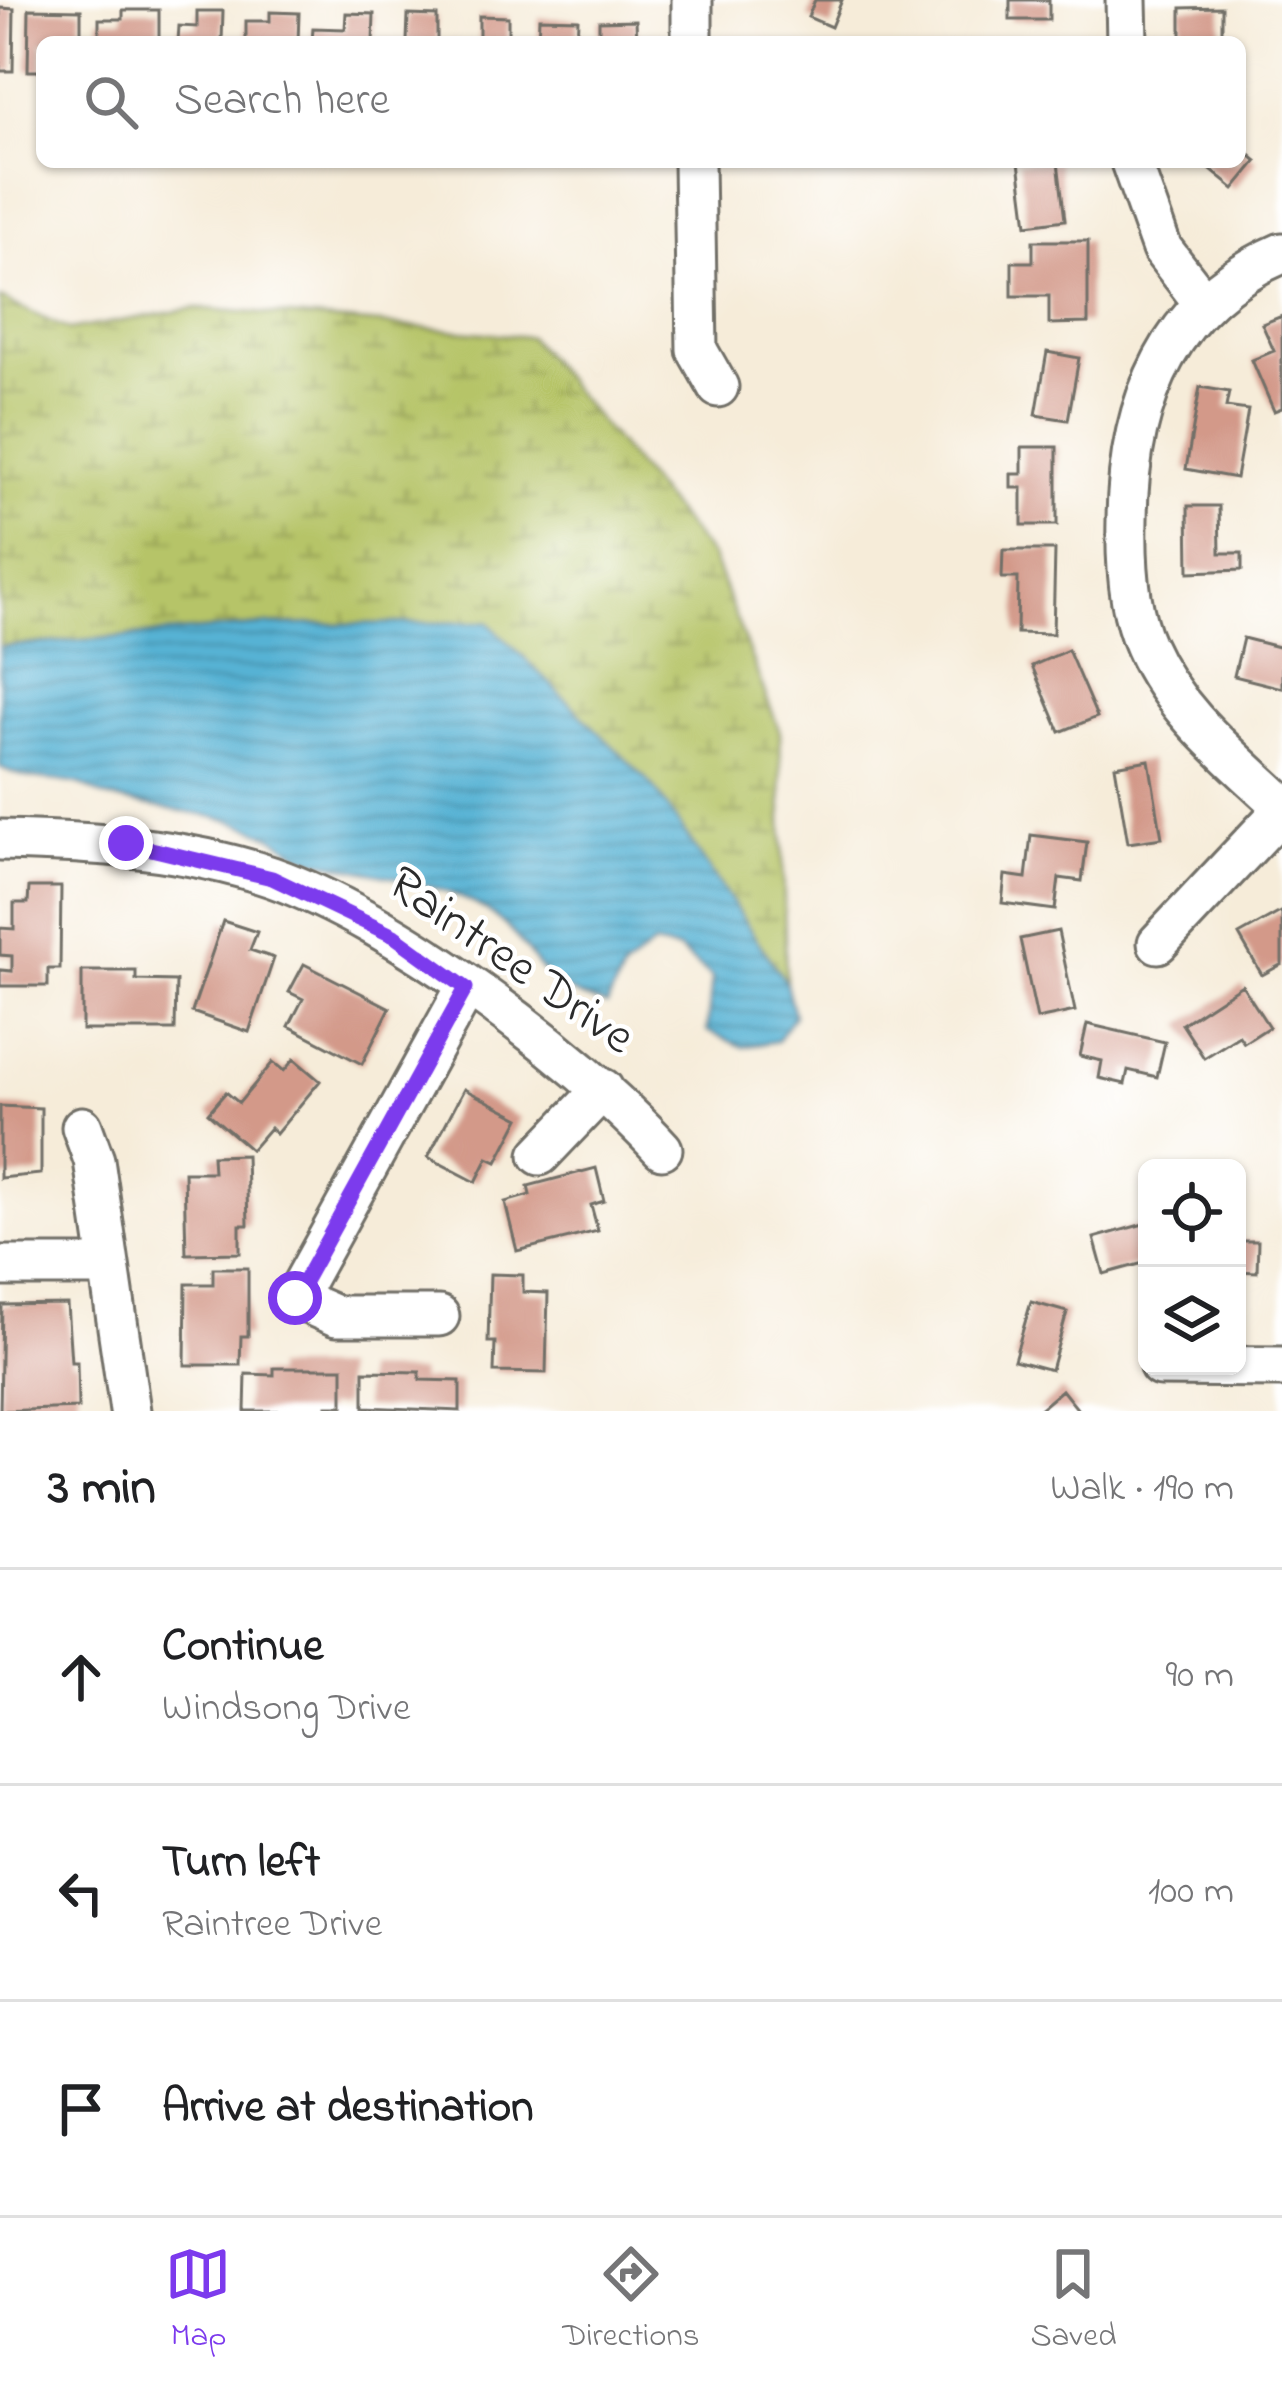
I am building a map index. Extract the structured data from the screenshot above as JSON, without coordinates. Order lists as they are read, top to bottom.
{
  "streets": {
    "street": ["Raintree Drive"]
  },
  "page": {
    "search": "Search here",
    "heading": ["3 min", "Walk · 190 m"],
    "list": [
      ["Continue", "Windsong Drive", "90 m"],
      ["Turn left", "Raintree Drive", "100 m"],
      "Arrive at destination"
    ],
    "nav": ["Map", "Directions", "Saved"]
  }
}
